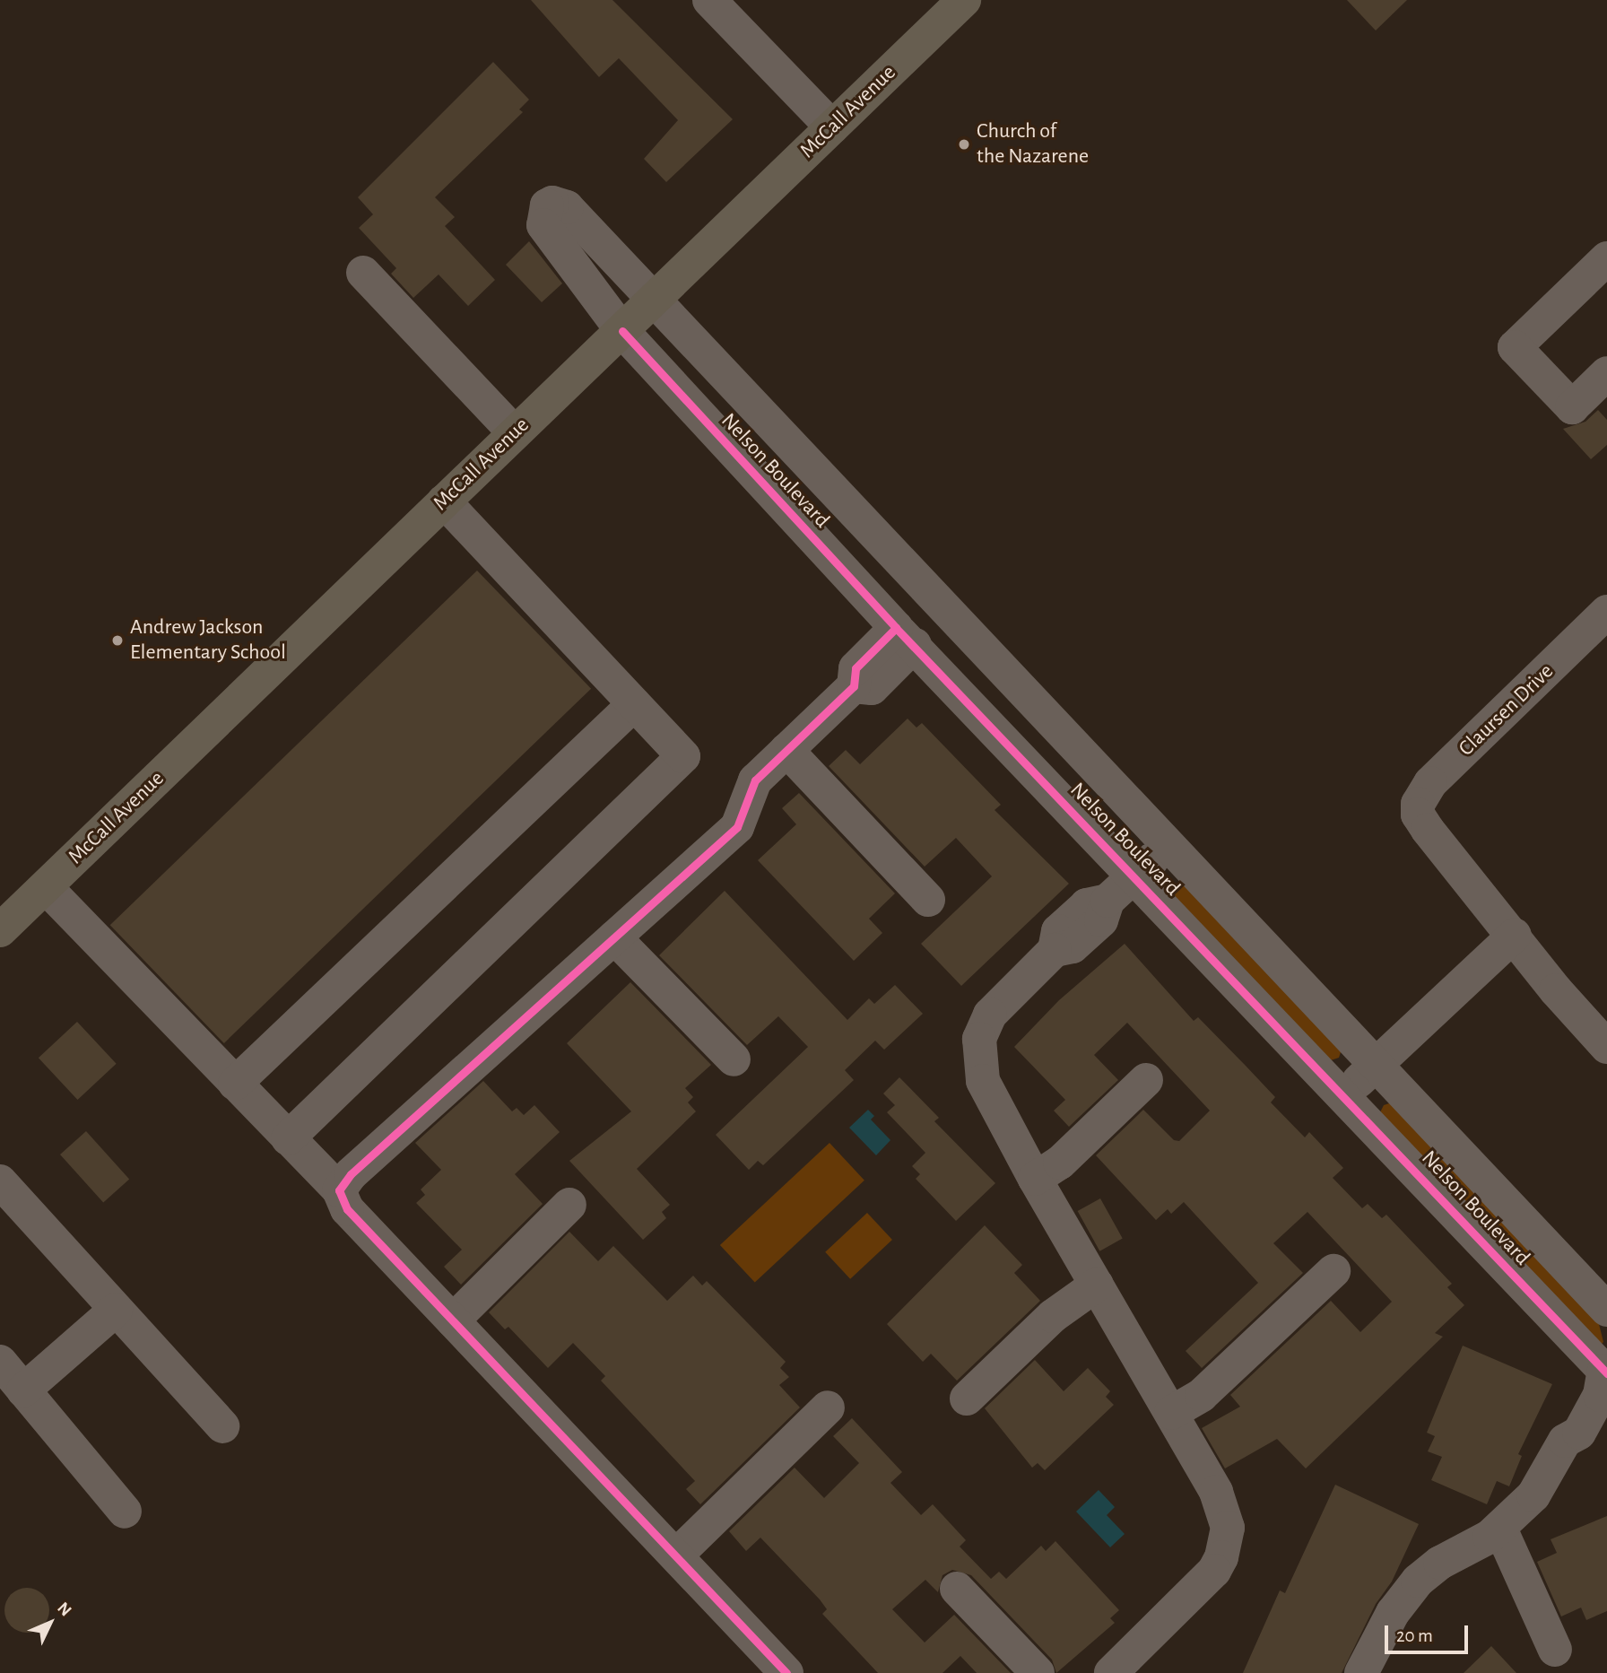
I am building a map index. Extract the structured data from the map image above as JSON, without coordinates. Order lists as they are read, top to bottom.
{
  "streets": {
    "main road": ["McCall Avenue"],
    "street": ["Nelson Boulevard", "Claursen Drive"]
  },
  "crossings": [
    ["McCall Avenue", "Nelson Boulevard"]
  ],
  "places": ["Church of the Nazarene", "Andrew Jackson Elementary School"],
  "scale_bar": "20 m",
  "north": "top right"
}
